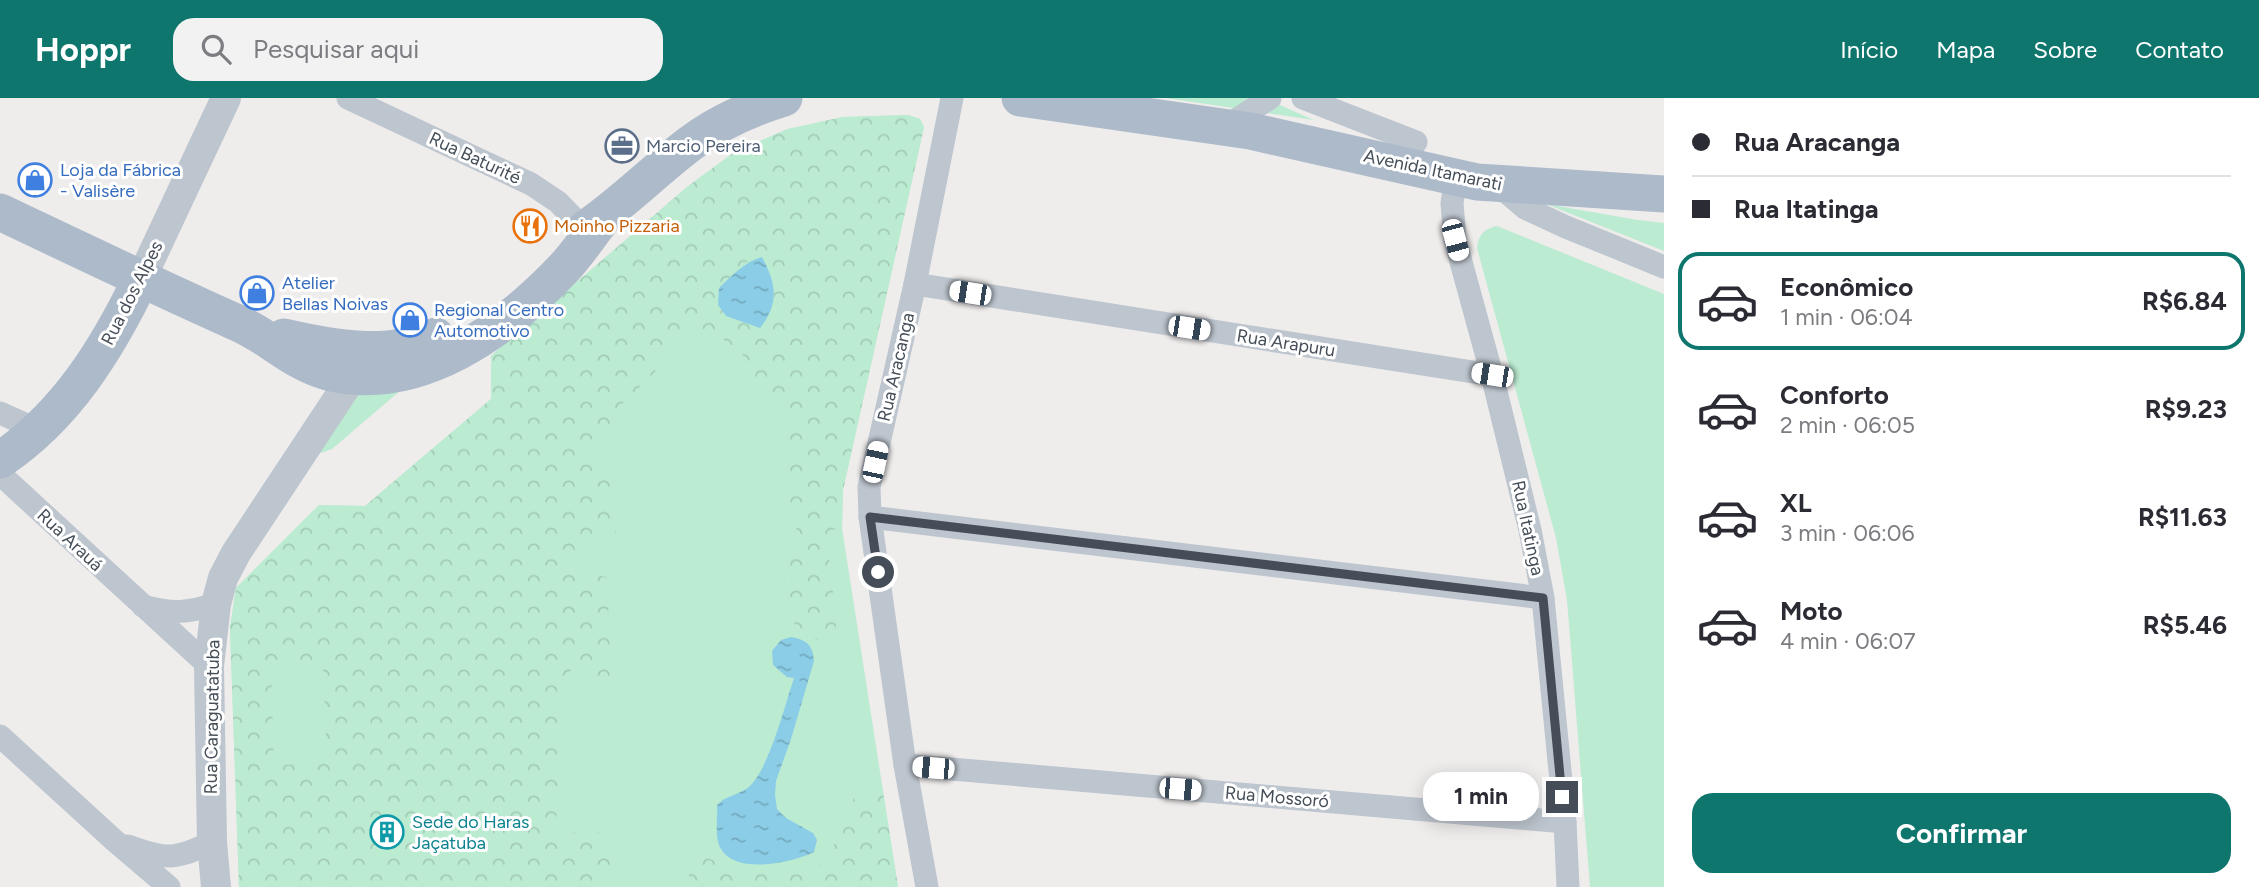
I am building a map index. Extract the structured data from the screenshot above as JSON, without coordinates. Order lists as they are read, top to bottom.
{
  "streets": {
    "main road": ["Avenida Itamarati", "Rua dos Alpes"],
    "street": [
      "Rua Baturité",
      "Rua Arapuru",
      "Rua Aracanga",
      "Rua Itatinga",
      "Rua Arauá",
      "Rua Caraguatatuba",
      "Rua Mossoró"
    ]
  },
  "crossings": [
    ["Avenida Itamarati", "Rua Itatinga"],
    ["Rua Arapuru", "Rua Aracanga"],
    ["Rua Arapuru", "Rua Itatinga"],
    ["Rua Aracanga", "Rua Mossoró"],
    ["Rua Itatinga", "Rua Mossoró"],
    ["Rua Arauá", "Rua Caraguatatuba"]
  ],
  "places": {
    "office": ["Marcio Pereira"],
    "shop": ["Loja da Fábrica - Valisère", "Atelier Bellas Noivas", "Regional Centro Automotivo"],
    "restaurant": ["Moinho Pizzaria"],
    "building": ["Sede do Haras Jaçatuba"]
  },
  "page": {
    "header": "Hoppr",
    "search": "Pesquisar aqui",
    "nav": [
      "Início",
      "Mapa",
      "Sobre",
      "Contato"
    ],
    "banner": ["Rua Aracanga", "Rua Itatinga"],
    "list": [
      {
        "name": "Econômico",
        "note": "1 min · 06:04",
        "value": "R$6.84"
      },
      {
        "name": "Conforto",
        "note": "2 min · 06:05",
        "value": "R$9.23"
      },
      {
        "name": "XL",
        "note": "3 min · 06:06",
        "value": "R$11.63"
      },
      {
        "name": "Moto",
        "note": "4 min · 06:07",
        "value": "R$5.46"
      }
    ],
    "bubble": "1 min",
    "buttons": "Confirmar"
  }
}
